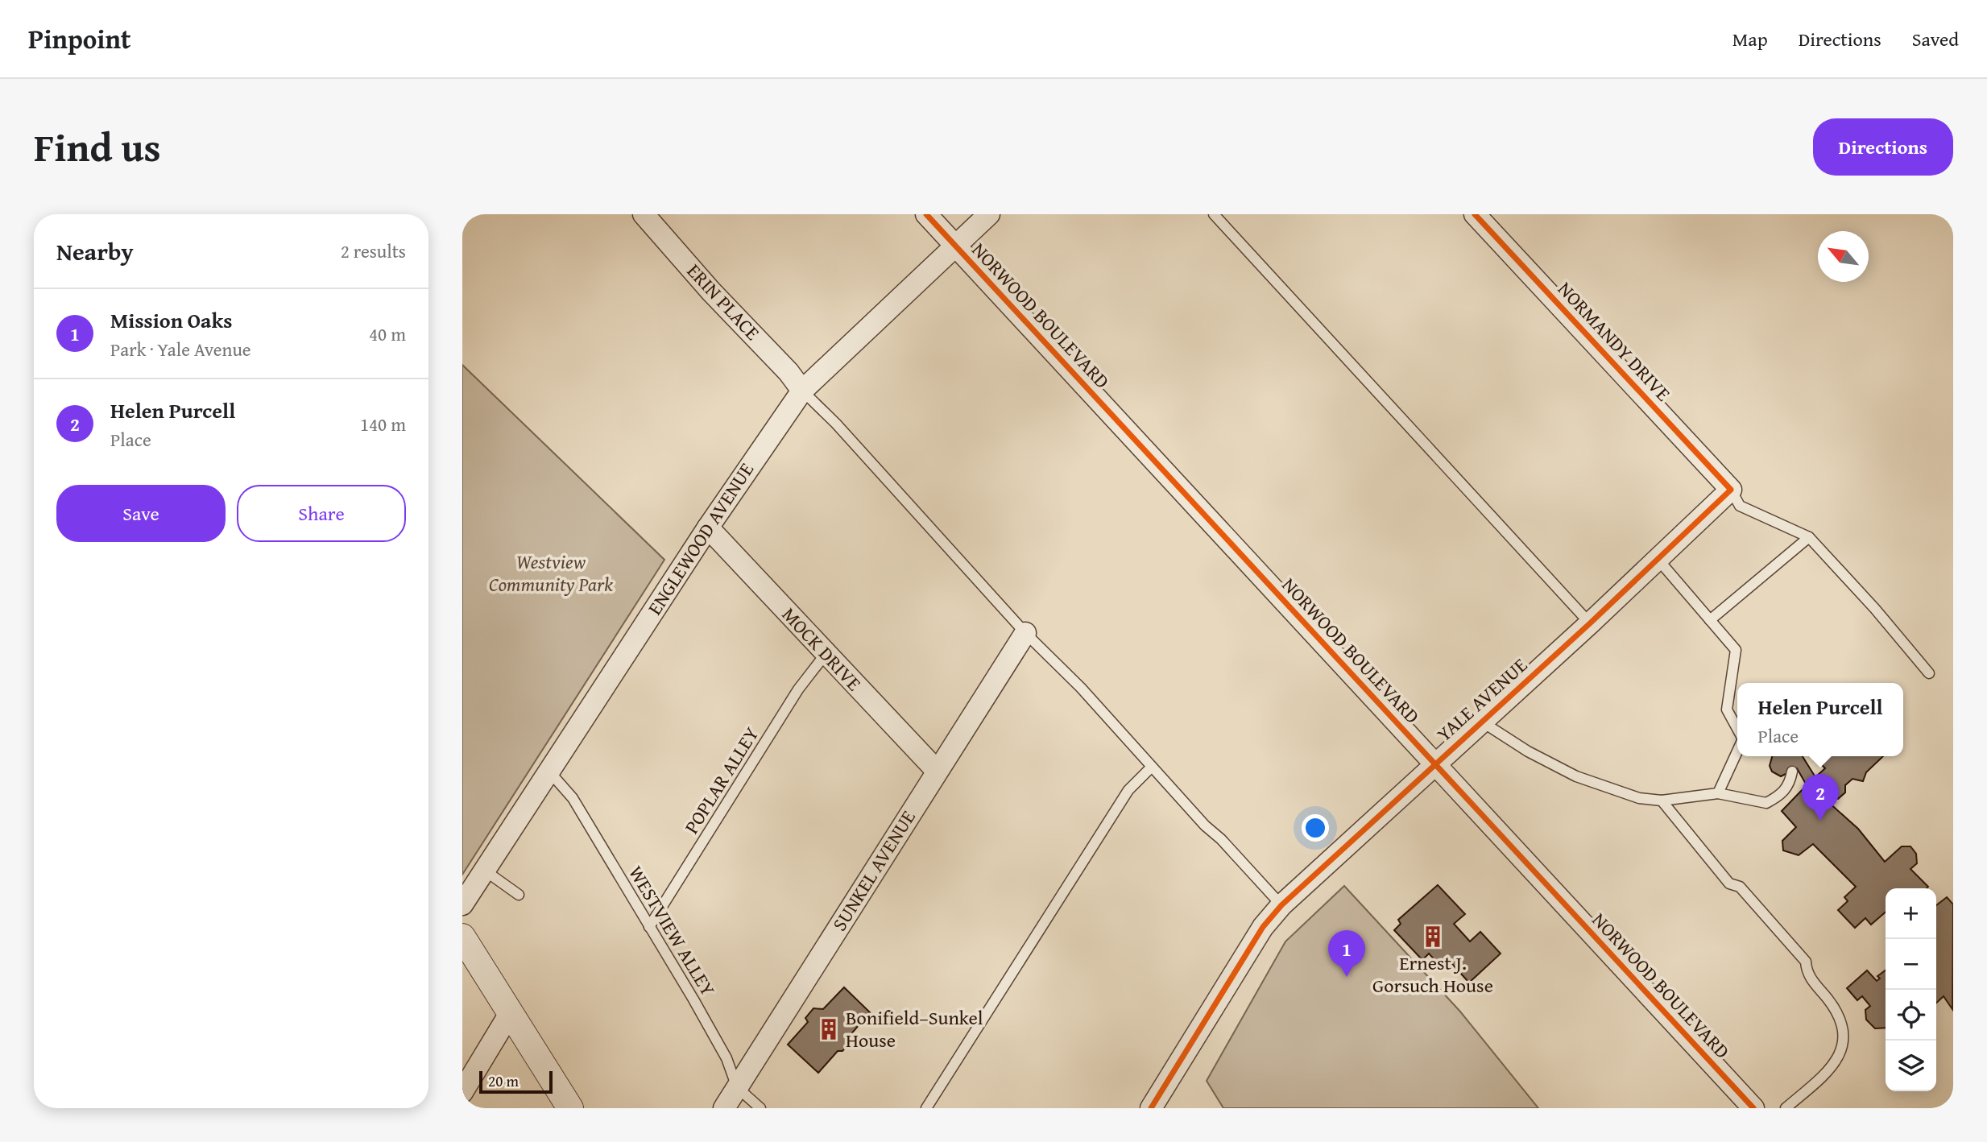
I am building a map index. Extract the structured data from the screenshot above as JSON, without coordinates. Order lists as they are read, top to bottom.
{
  "streets": {
    "street": [
      "ERIN PLACE",
      "NORWOOD BOULEVARD",
      "NORMANDY DRIVE",
      "ENGLEWOOD AVENUE",
      "MOCK DRIVE",
      "YALE AVENUE",
      "SUNKEL AVENUE"
    ],
    "lane": ["POPLAR ALLEY", "WESTVIEW ALLEY"]
  },
  "crossings": [
    ["ERIN PLACE", "ENGLEWOOD AVENUE"],
    ["NORWOOD BOULEVARD", "ENGLEWOOD AVENUE"],
    ["NORWOOD BOULEVARD", "YALE AVENUE"],
    ["NORMANDY DRIVE", "YALE AVENUE"],
    ["ENGLEWOOD AVENUE", "MOCK DRIVE"],
    ["ENGLEWOOD AVENUE", "WESTVIEW ALLEY"],
    ["MOCK DRIVE", "POPLAR ALLEY"],
    ["MOCK DRIVE", "SUNKEL AVENUE"],
    ["POPLAR ALLEY", "WESTVIEW ALLEY"],
    ["SUNKEL AVENUE", "WESTVIEW ALLEY"]
  ],
  "parks": ["Westview Community Park"],
  "places": {
    "building": ["Ernest J. Gorsuch House", "Bonifield–Sunkel House"]
  },
  "scale_bar": "20 m",
  "north": "top left",
  "page": {
    "header": "Pinpoint",
    "nav": ["Map", "Directions", "Saved"],
    "title": "Find us",
    "buttons": [
      "Directions",
      ["Save", "Share"]
    ],
    "heading": ["Nearby", "2 results"],
    "list": [
      {
        "mark": "1",
        "name": "Mission Oaks",
        "note": "Park · Yale Avenue",
        "value": "40 m"
      },
      {
        "mark": "2",
        "name": "Helen Purcell",
        "note": "Place",
        "value": "140 m"
      }
    ],
    "popup": ["Helen Purcell", "Place"],
    "pins": ["2", "1"],
    "map_buttons": ["+", "−"],
    "scale": "20 m"
  }
}
